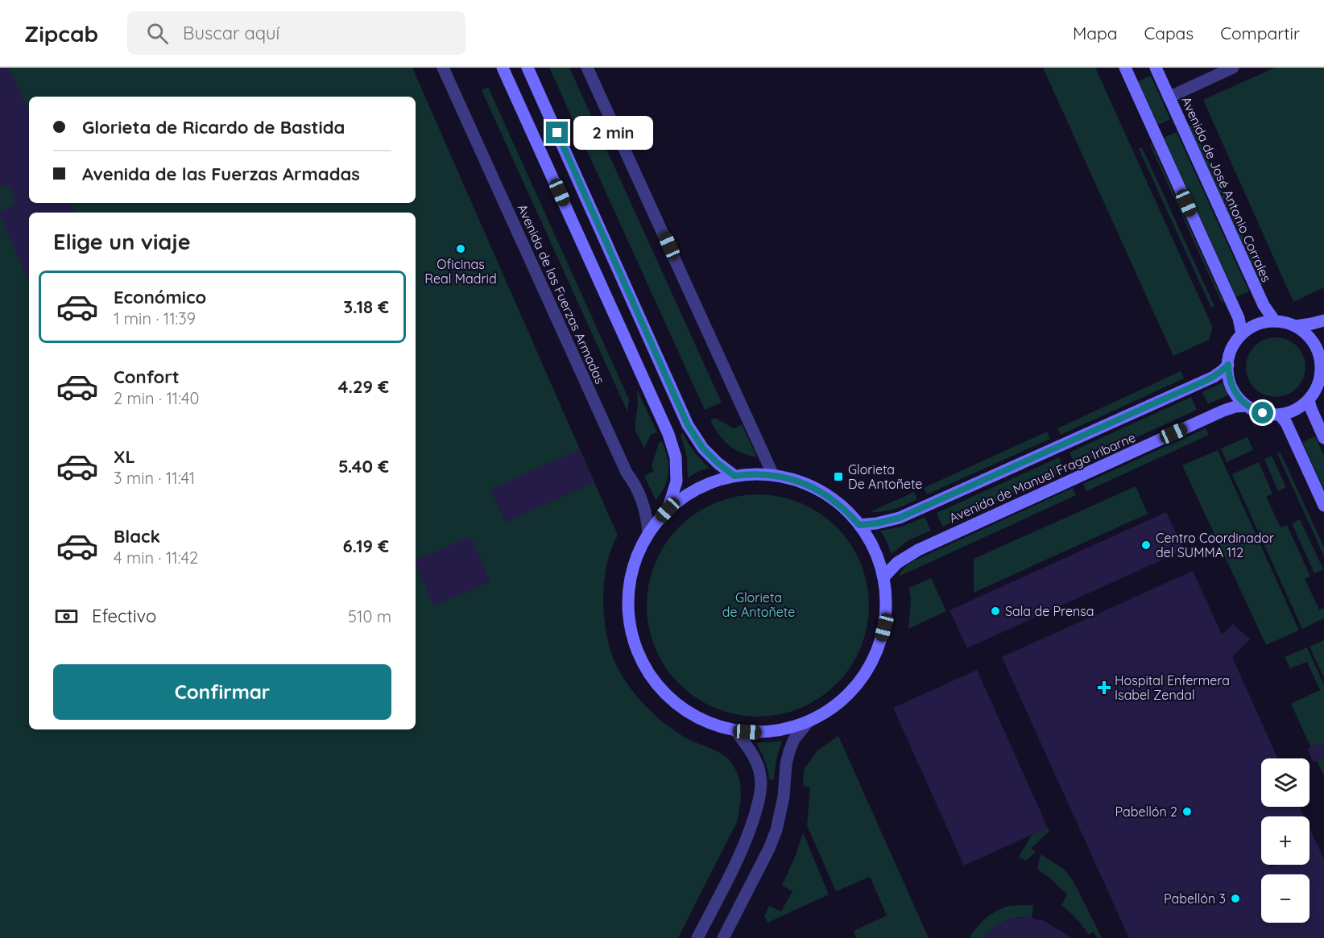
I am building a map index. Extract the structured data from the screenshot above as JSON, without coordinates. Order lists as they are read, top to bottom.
{
  "streets": {
    "street": ["Avenida de José Antonio Corrales", "Avenida de las Fuerzas Armadas", "Avenida de Manuel Fraga Iribarne"]
  },
  "crossings": [
    ["Avenida de José Antonio Corrales", "Avenida de Manuel Fraga Iribarne"]
  ],
  "parks": ["Glorieta de Antoñete"],
  "places": {
    "other": [
      "Oficinas Real Madrid",
      "Centro Coordinador del SUMMA 112",
      "Sala de Prensa",
      "Pabellón 2",
      "Pabellón 3"
    ],
    "transit": ["Glorieta De Antoñete"],
    "health": ["Hospital Enfermera Isabel Zendal"]
  },
  "page": {
    "header": "Zipcab",
    "search": "Buscar aquí",
    "nav": ["Mapa", "Capas", "Compartir"],
    "banner": ["Glorieta de Ricardo de Bastida", "Avenida de las Fuerzas Armadas"],
    "bubble": "2 min",
    "heading": "Elige un viaje",
    "list": [
      {
        "name": "Económico",
        "note": "1 min · 11:39",
        "value": "3.18 €"
      },
      {
        "name": "Confort",
        "note": "2 min · 11:40",
        "value": "4.29 €"
      },
      {
        "name": "XL",
        "note": "3 min · 11:41",
        "value": "5.40 €"
      },
      {
        "name": "Black",
        "note": "4 min · 11:42",
        "value": "6.19 €"
      }
    ],
    "pay": ["Efectivo", "510 m"],
    "buttons": "Confirmar",
    "map_buttons": ["+", "−"]
  }
}
